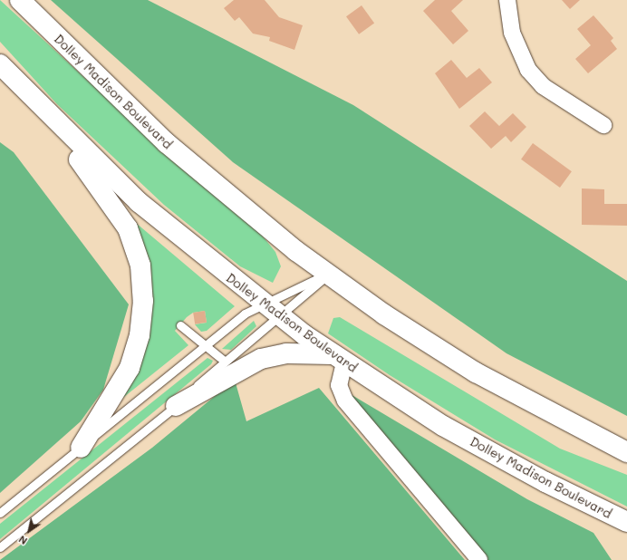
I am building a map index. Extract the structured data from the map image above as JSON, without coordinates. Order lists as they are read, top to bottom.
{
  "streets": {
    "main road": ["Dolley Madison Boulevard"]
  },
  "north": "bottom left"
}
